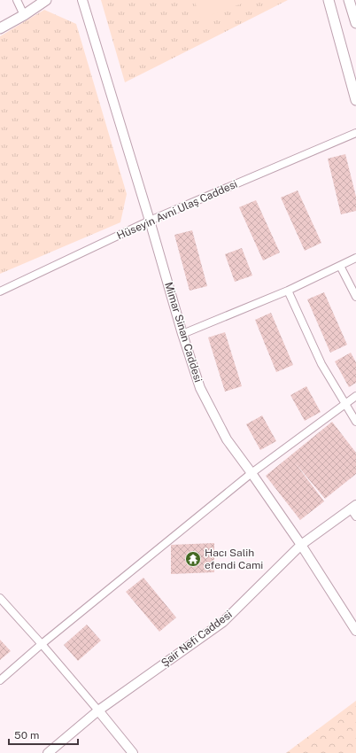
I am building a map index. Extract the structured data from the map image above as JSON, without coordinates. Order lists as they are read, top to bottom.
{
  "streets": {
    "street": ["Hüseyin Avni Ulaş Caddesi", "Mimar Sinan Caddesi", "Şair Nefi Caddesi"]
  },
  "crossings": [
    ["Hüseyin Avni Ulaş Caddesi", "Mimar Sinan Caddesi"],
    ["Mimar Sinan Caddesi", "Şair Nefi Caddesi"]
  ],
  "places": {
    "temple": ["Hacı Salih efendi Cami"]
  },
  "scale_bar": "50 m"
}
